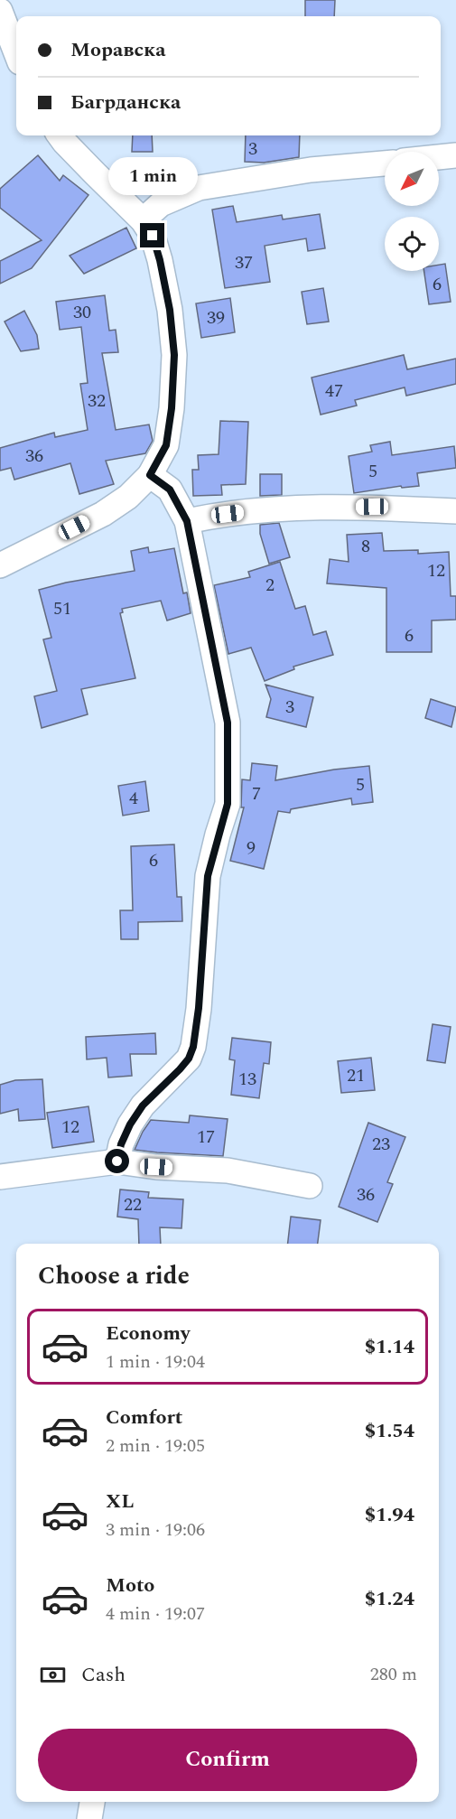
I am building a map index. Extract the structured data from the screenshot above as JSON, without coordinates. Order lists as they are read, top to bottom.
{
  "house_numbers": [
    "3",
    "37",
    "6",
    "30",
    "39",
    "47",
    "32",
    "36",
    "5",
    "8",
    "12",
    "2",
    "51",
    "6",
    "3",
    "5",
    "7",
    "4",
    "9",
    "6",
    "21",
    "13",
    "12",
    "17",
    "23",
    "36",
    "22"
  ],
  "north": "bottom left",
  "page": {
    "banner": ["Моравска", "Багрданска"],
    "bubble": "1 min",
    "heading": "Choose a ride",
    "list": [
      {
        "name": "Economy",
        "note": "1 min · 19:04",
        "value": "$1.14"
      },
      {
        "name": "Comfort",
        "note": "2 min · 19:05",
        "value": "$1.54"
      },
      {
        "name": "XL",
        "note": "3 min · 19:06",
        "value": "$1.94"
      },
      {
        "name": "Moto",
        "note": "4 min · 19:07",
        "value": "$1.24"
      }
    ],
    "pay": ["Cash", "280 m"],
    "buttons": "Confirm"
  }
}
